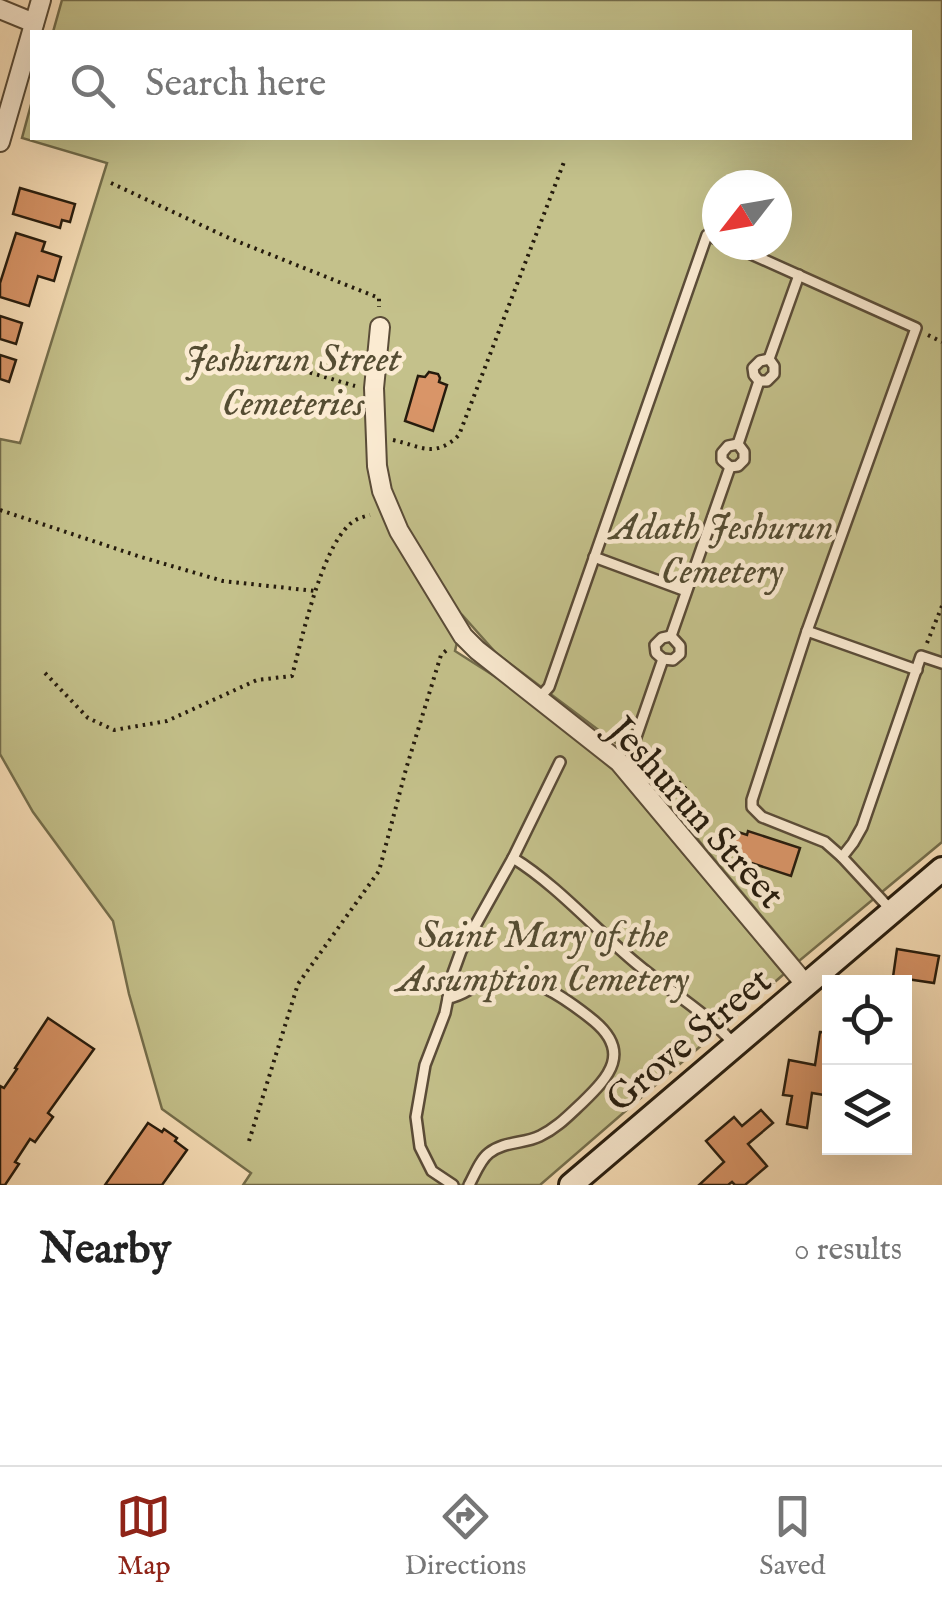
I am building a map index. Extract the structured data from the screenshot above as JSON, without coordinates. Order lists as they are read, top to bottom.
{
  "streets": {
    "main road": ["Grove Street"],
    "street": ["Jeshurun Street"]
  },
  "crossings": [
    ["Jeshurun Street", "Grove Street"]
  ],
  "parks": ["Jeshurun Street Cemeteries", "Adath Jeshurun Cemetery", "Saint Mary of the Assumption Cemetery"],
  "north": "bottom left",
  "page": {
    "search": "Search here",
    "heading": ["Nearby", "0 results"],
    "nav": ["Map", "Directions", "Saved"]
  }
}
